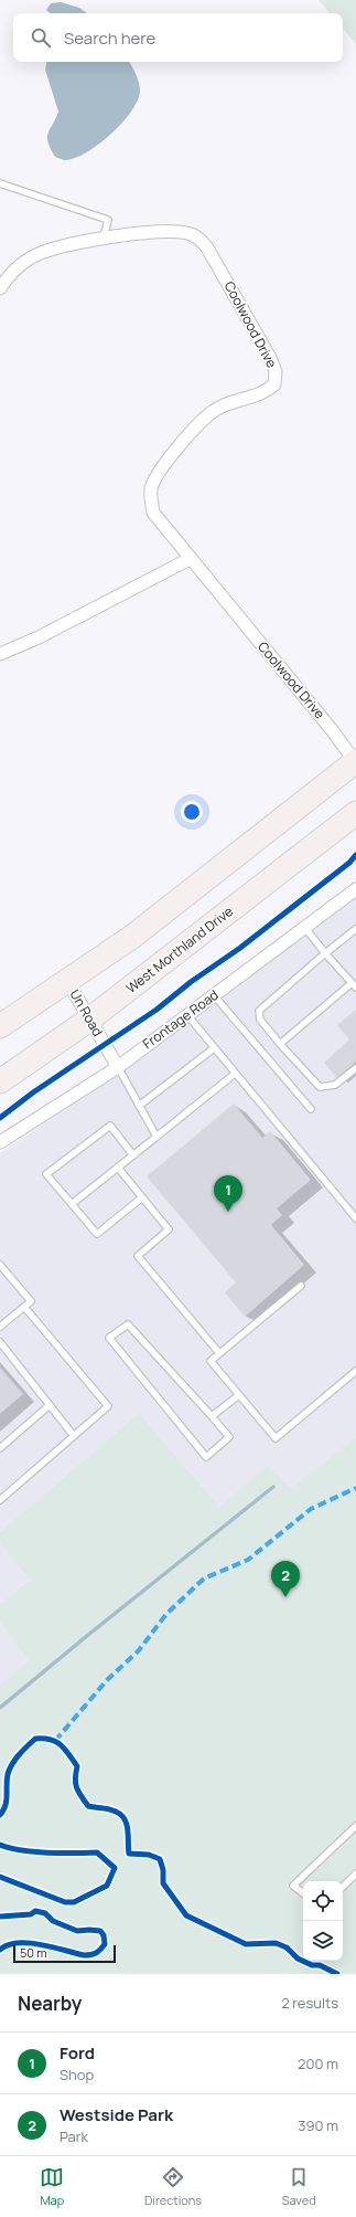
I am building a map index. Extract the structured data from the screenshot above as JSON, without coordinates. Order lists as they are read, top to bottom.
{
  "streets": {
    "highway": ["West Morthland Drive"],
    "street": ["Coolwood Drive", "Un Road", "Frontage Road"]
  },
  "crossings": [
    ["West Morthland Drive", "Un Road"],
    ["Un Road", "Frontage Road"]
  ],
  "scale_bar": "50 m",
  "page": {
    "search": "Search here",
    "pins": ["1", "2"],
    "scale": "50 m",
    "heading": ["Nearby", "2 results"],
    "list": [
      {
        "mark": "1",
        "name": "Ford",
        "note": "Shop",
        "value": "200 m"
      },
      {
        "mark": "2",
        "name": "Westside Park",
        "note": "Park",
        "value": "390 m"
      }
    ],
    "nav": ["Map", "Directions", "Saved"]
  }
}
